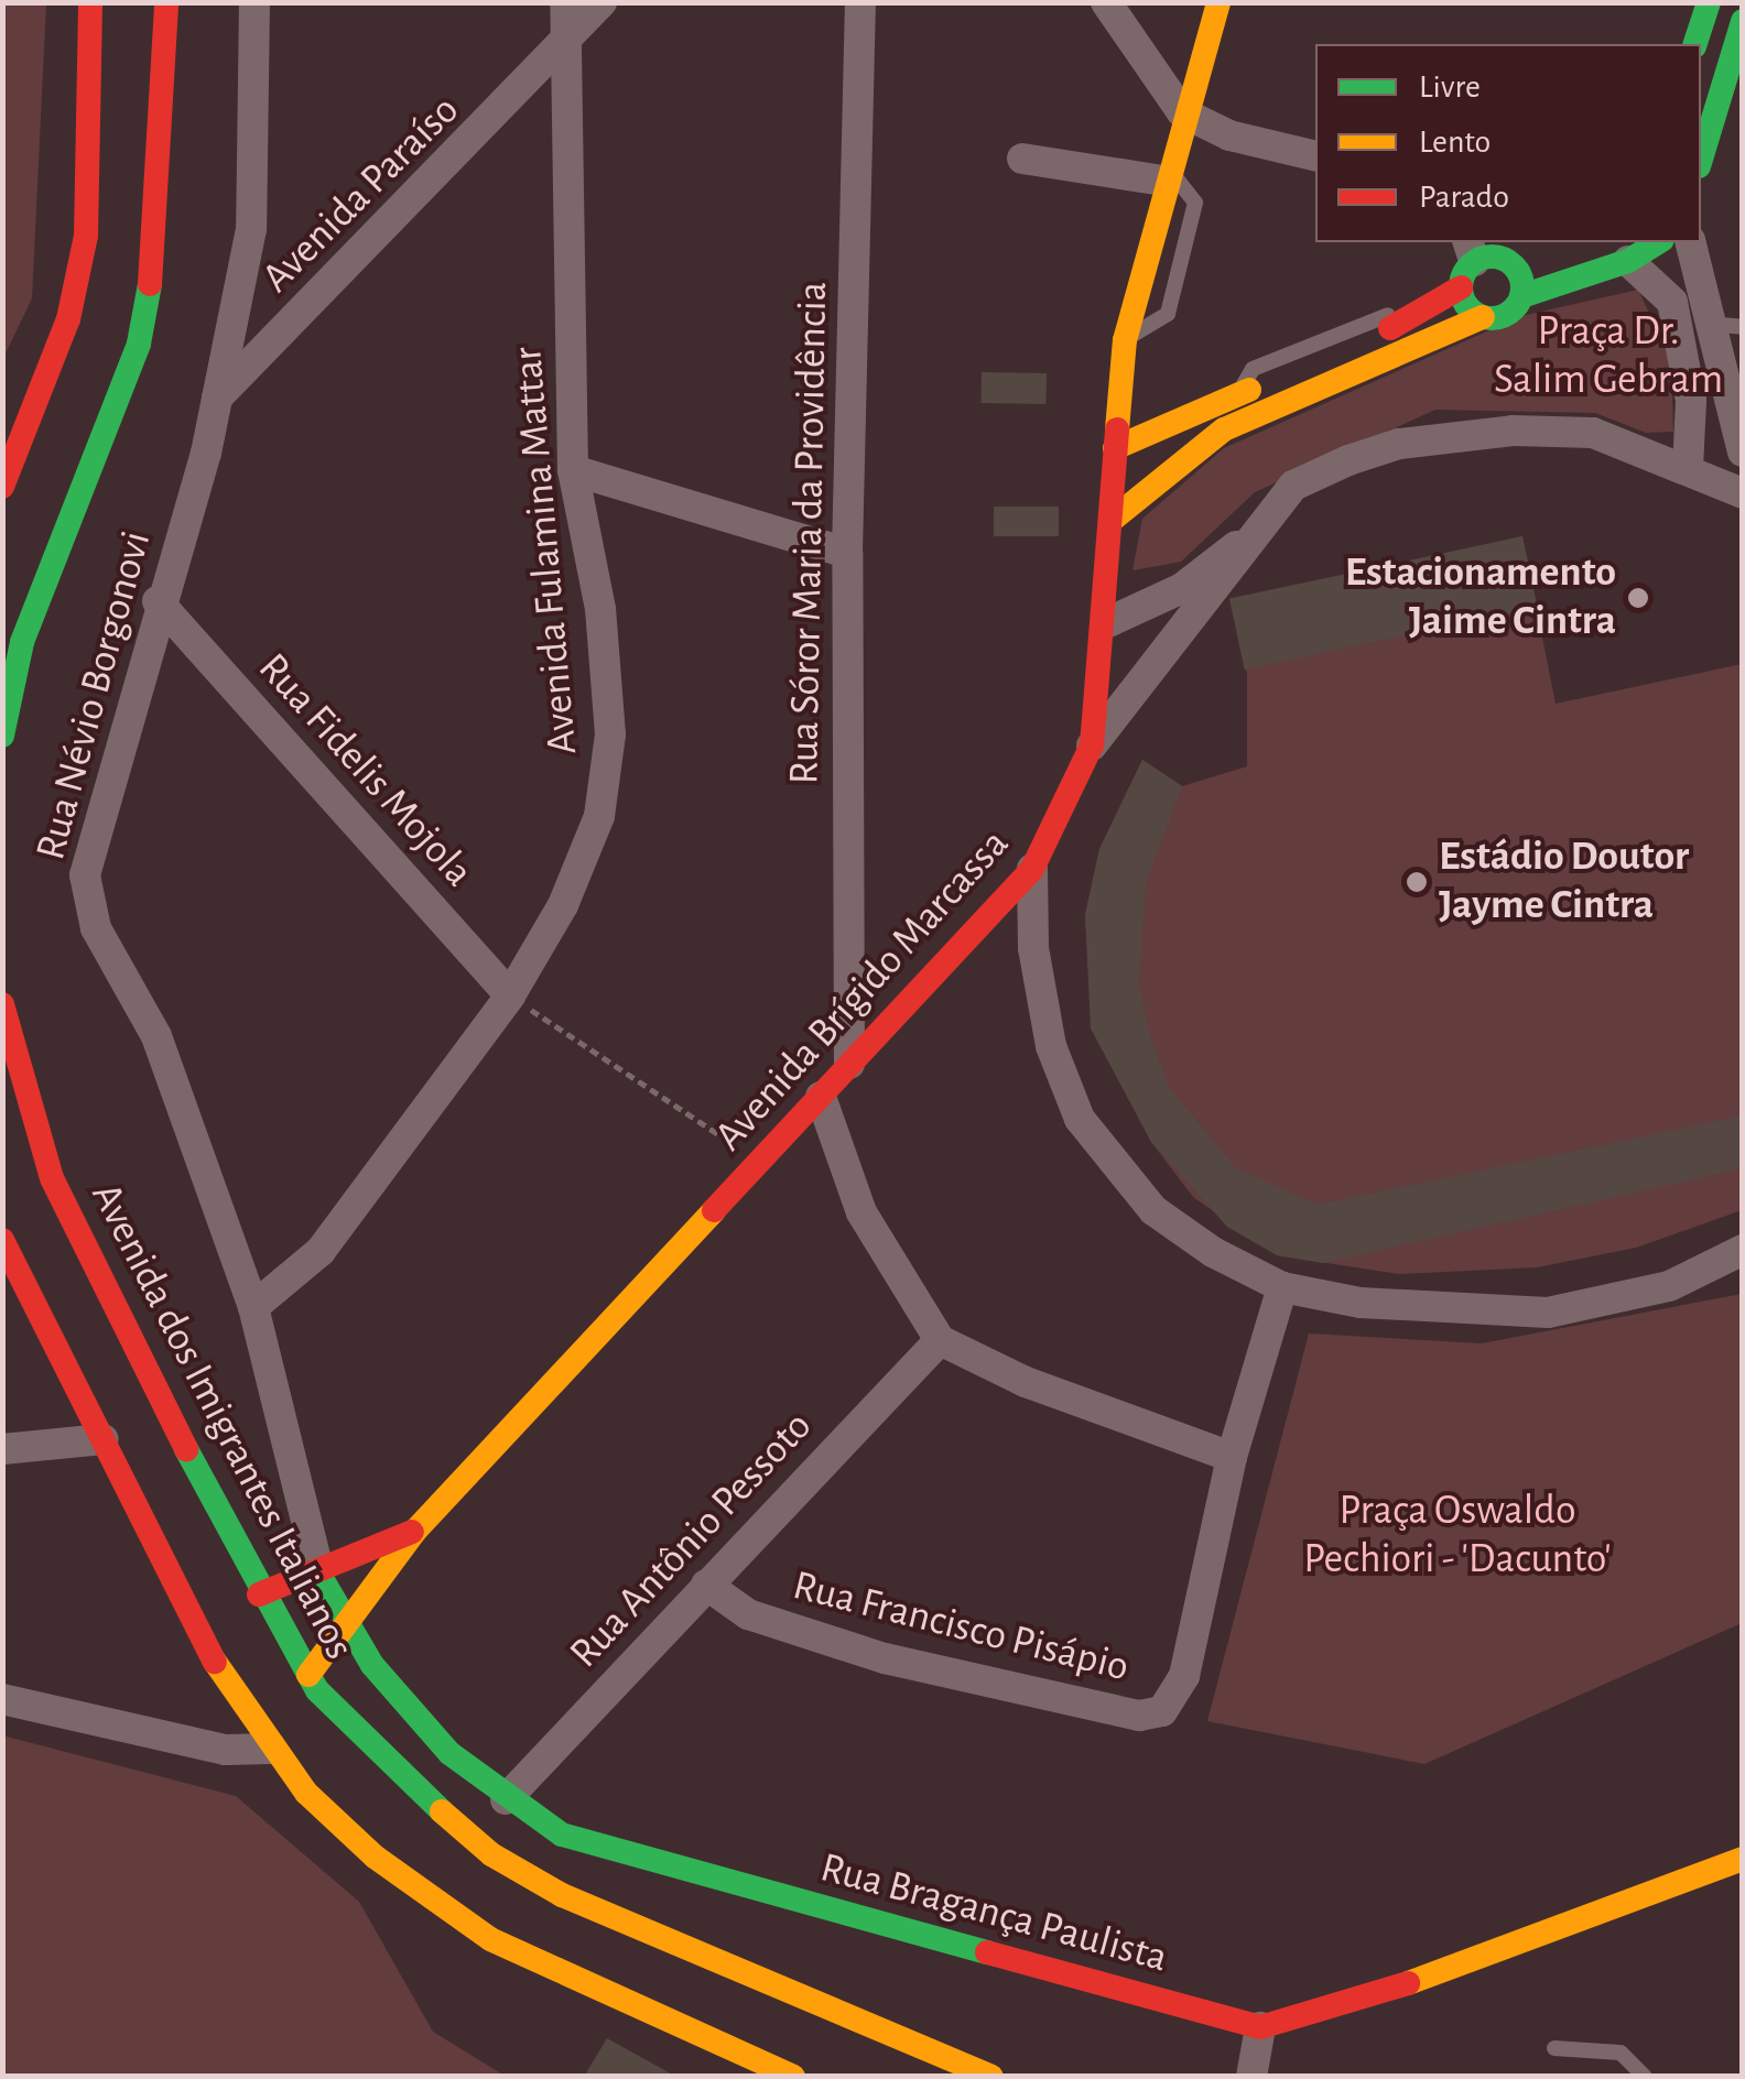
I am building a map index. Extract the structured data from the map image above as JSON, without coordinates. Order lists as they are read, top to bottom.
{
  "streets": {
    "street": [
      "Avenida Paraíso",
      "Rua Sóror Maria da Providência",
      "Avenida Fulamina Mattar",
      "Rua Névio Borgonovi",
      "Rua Fidelis Mojola",
      "Avenida Brígido Marcassa",
      "Avenida dos Imigrantes Italianos",
      "Rua Antônio Pessoto",
      "Rua Francisco Pisápio",
      "Rua Bragança Paulista"
    ]
  },
  "crossings": [
    ["Avenida Paraíso", "Avenida Fulamina Mattar"],
    ["Avenida Paraíso", "Rua Névio Borgonovi"],
    ["Rua Sóror Maria da Providência", "Avenida Brígido Marcassa"],
    ["Avenida Fulamina Mattar", "Rua Névio Borgonovi"],
    ["Avenida Fulamina Mattar", "Rua Fidelis Mojola"],
    ["Rua Névio Borgonovi", "Rua Fidelis Mojola"],
    ["Rua Névio Borgonovi", "Avenida Brígido Marcassa"],
    ["Rua Névio Borgonovi", "Rua Bragança Paulista"],
    ["Avenida Brígido Marcassa", "Avenida dos Imigrantes Italianos"],
    ["Avenida Brígido Marcassa", "Rua Bragança Paulista"],
    ["Rua Antônio Pessoto", "Rua Francisco Pisápio"],
    ["Rua Antônio Pessoto", "Rua Bragança Paulista"]
  ],
  "parks": ["Praça Dr. Salim Gebram", "Praça Oswaldo Pechiori - 'Dacunto'"],
  "places": ["Estacionamento Jaime Cintra", "Estádio Doutor Jayme Cintra"],
  "legend": ["Livre", "Lento", "Parado"]
}
